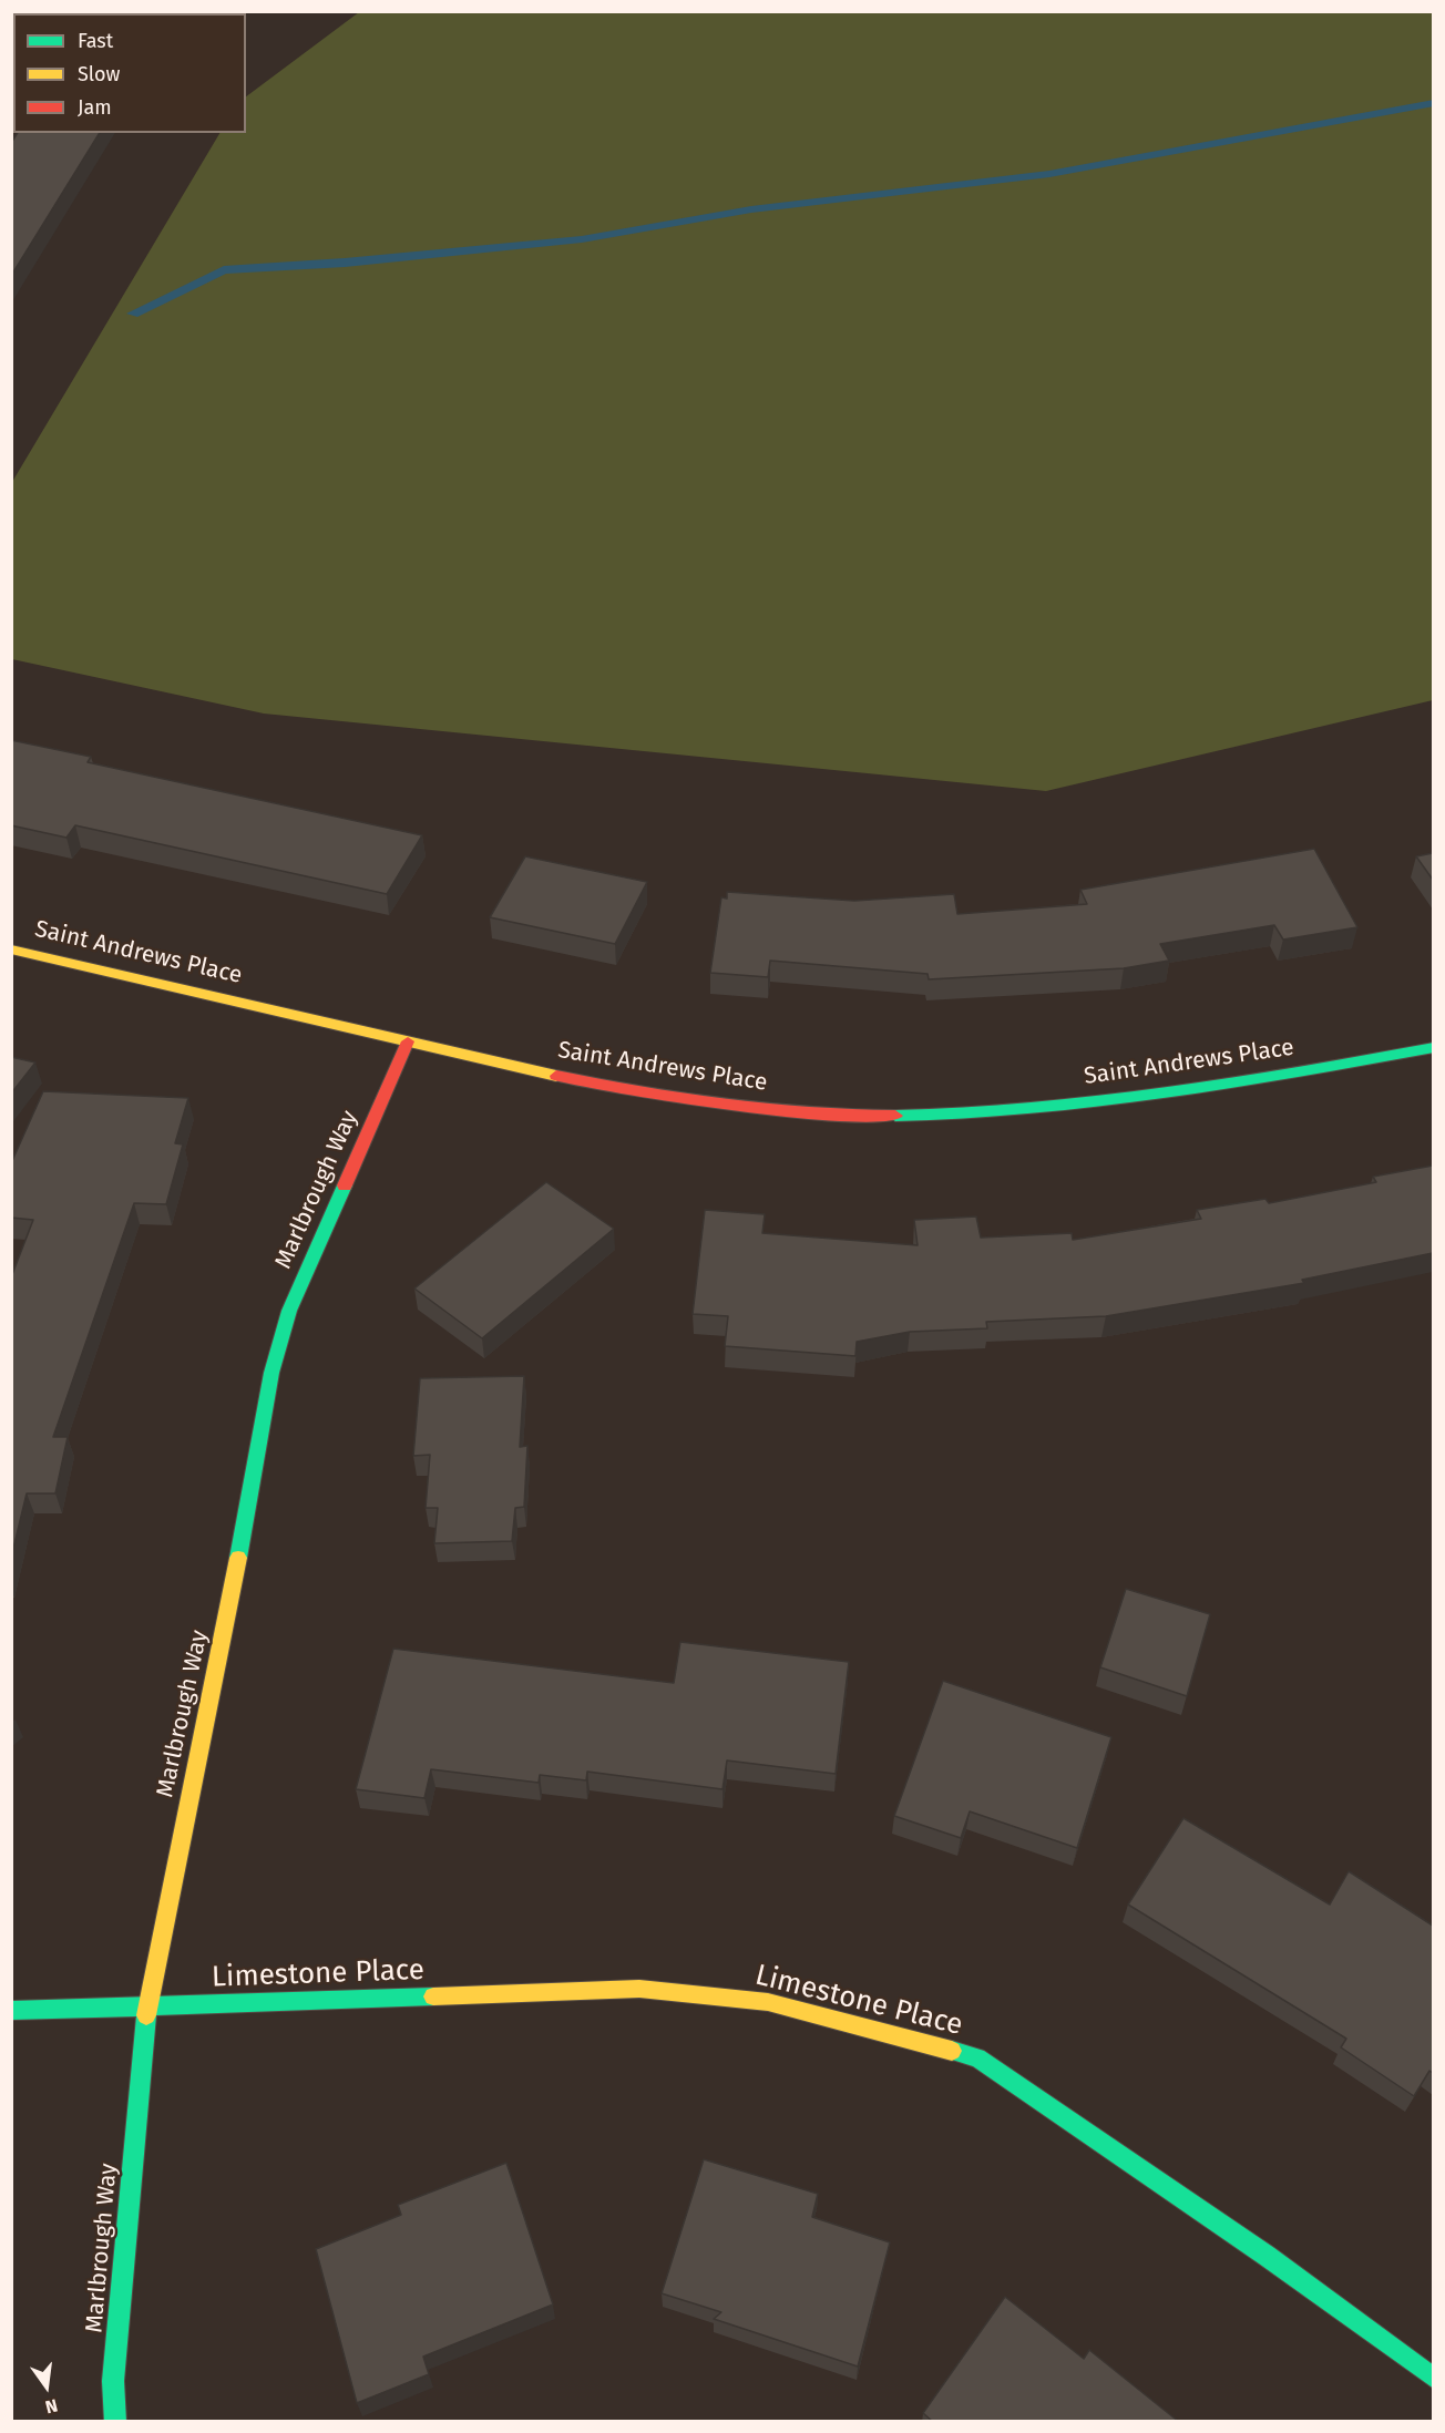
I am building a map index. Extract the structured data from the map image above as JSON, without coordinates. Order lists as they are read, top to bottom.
{
  "streets": {
    "street": ["Saint Andrews Place", "Marlbrough Way", "Limestone Place"]
  },
  "crossings": [
    ["Saint Andrews Place", "Marlbrough Way"],
    ["Marlbrough Way", "Limestone Place"]
  ],
  "legend": ["Fast", "Slow", "Jam"],
  "north": "bottom"
}
